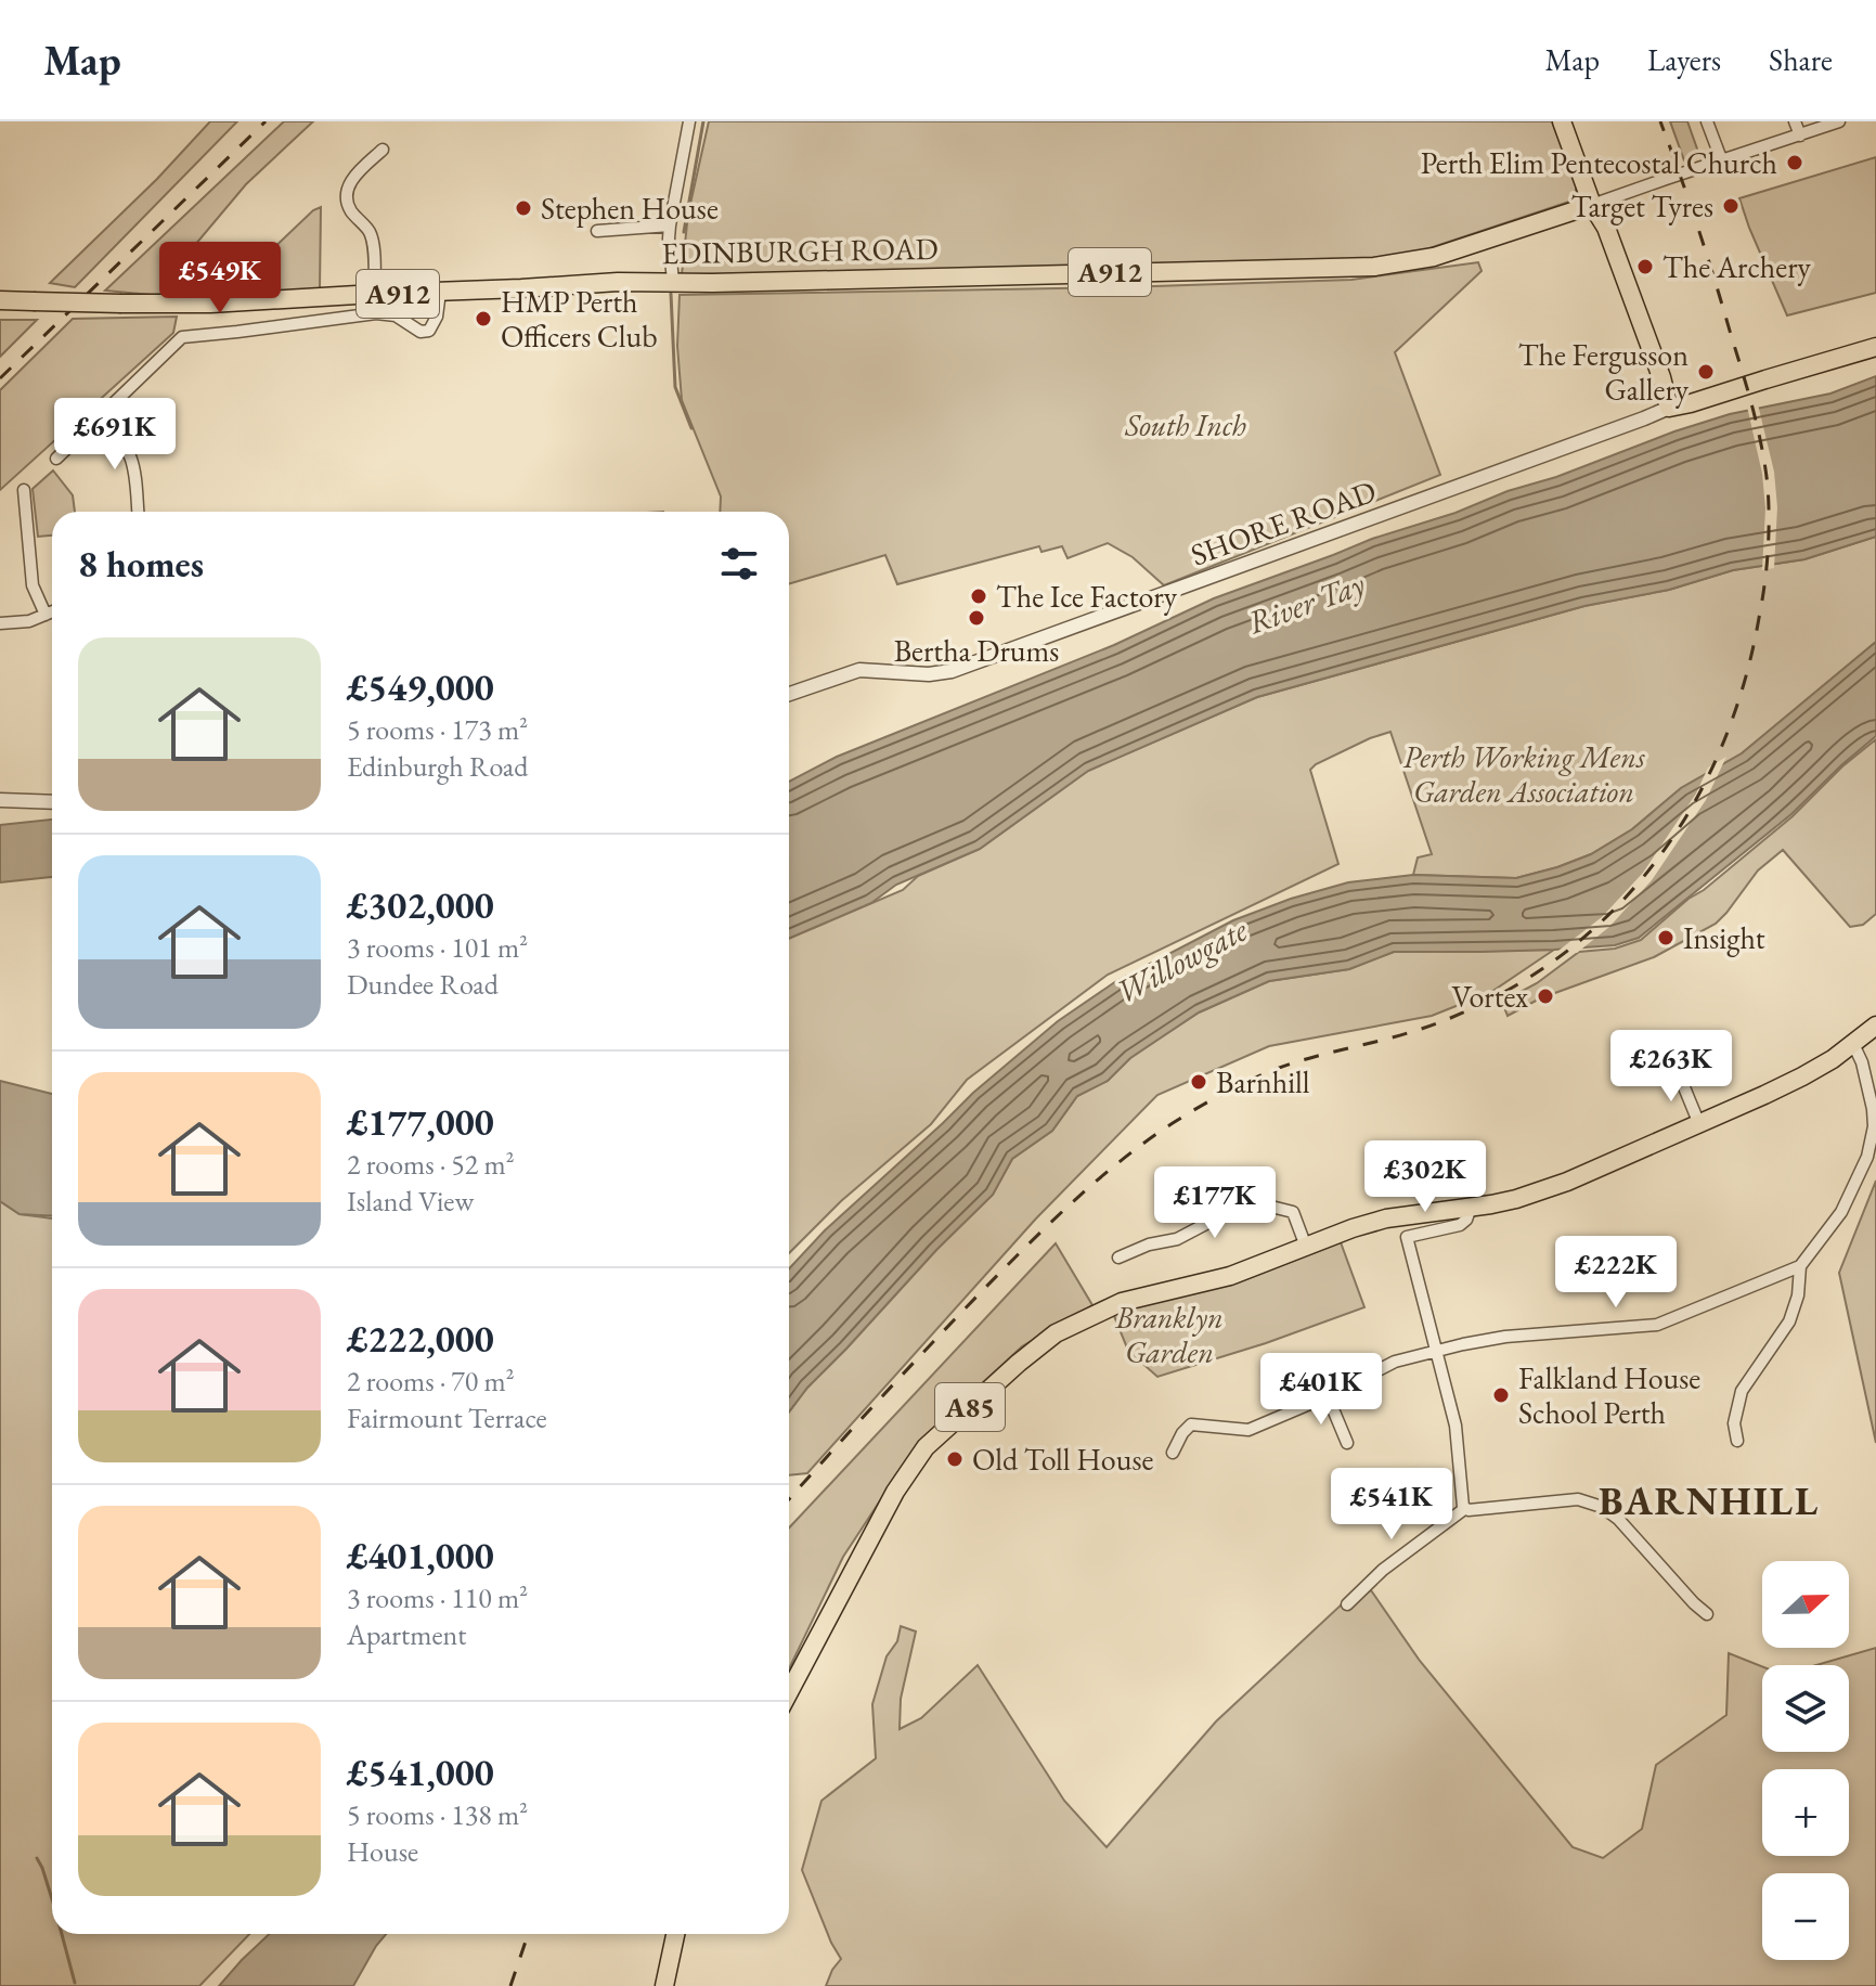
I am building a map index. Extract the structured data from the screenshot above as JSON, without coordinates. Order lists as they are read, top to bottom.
{
  "streets": {
    "main road": ["EDINBURGH ROAD", "A912", "A85"],
    "street": ["SHORE ROAD"]
  },
  "districts": ["BARNHILL"],
  "water": ["River Tay", "Willowgate"],
  "parks": ["South Inch", "Perth Working Mens Garden Association", "Branklyn Garden"],
  "places": [
    "Perth Elim Pentecostal Church",
    "Target Tyres",
    "Stephen House",
    "The Archery",
    "HMP Perth Officers Club",
    "The Fergusson Gallery",
    "The Ice Factory",
    "Bertha Drums",
    "Insight",
    "Vortex",
    "Barnhill",
    "Falkland House School Perth",
    "Old Toll House"
  ],
  "north": "right",
  "page": {
    "header": "Map",
    "nav": ["Map", "Layers", "Share"],
    "price": [
      "£549K",
      "£691K",
      "£263K",
      "£302K",
      "£177K",
      "£222K",
      "£401K",
      "£541K"
    ],
    "heading": "8 homes",
    "list": [
      {
        "name": "£549,000",
        "note": "5 rooms · 173 m² · Edinburgh Road"
      },
      {
        "name": "£302,000",
        "note": "3 rooms · 101 m² · Dundee Road"
      },
      {
        "name": "£177,000",
        "note": "2 rooms · 52 m² · Island View"
      },
      {
        "name": "£222,000",
        "note": "2 rooms · 70 m² · Fairmount Terrace"
      },
      {
        "name": "£401,000",
        "note": "3 rooms · 110 m² · Apartment"
      },
      {
        "name": "£541,000",
        "note": "5 rooms · 138 m² · House"
      }
    ],
    "map_buttons": ["+", "−"]
  }
}
